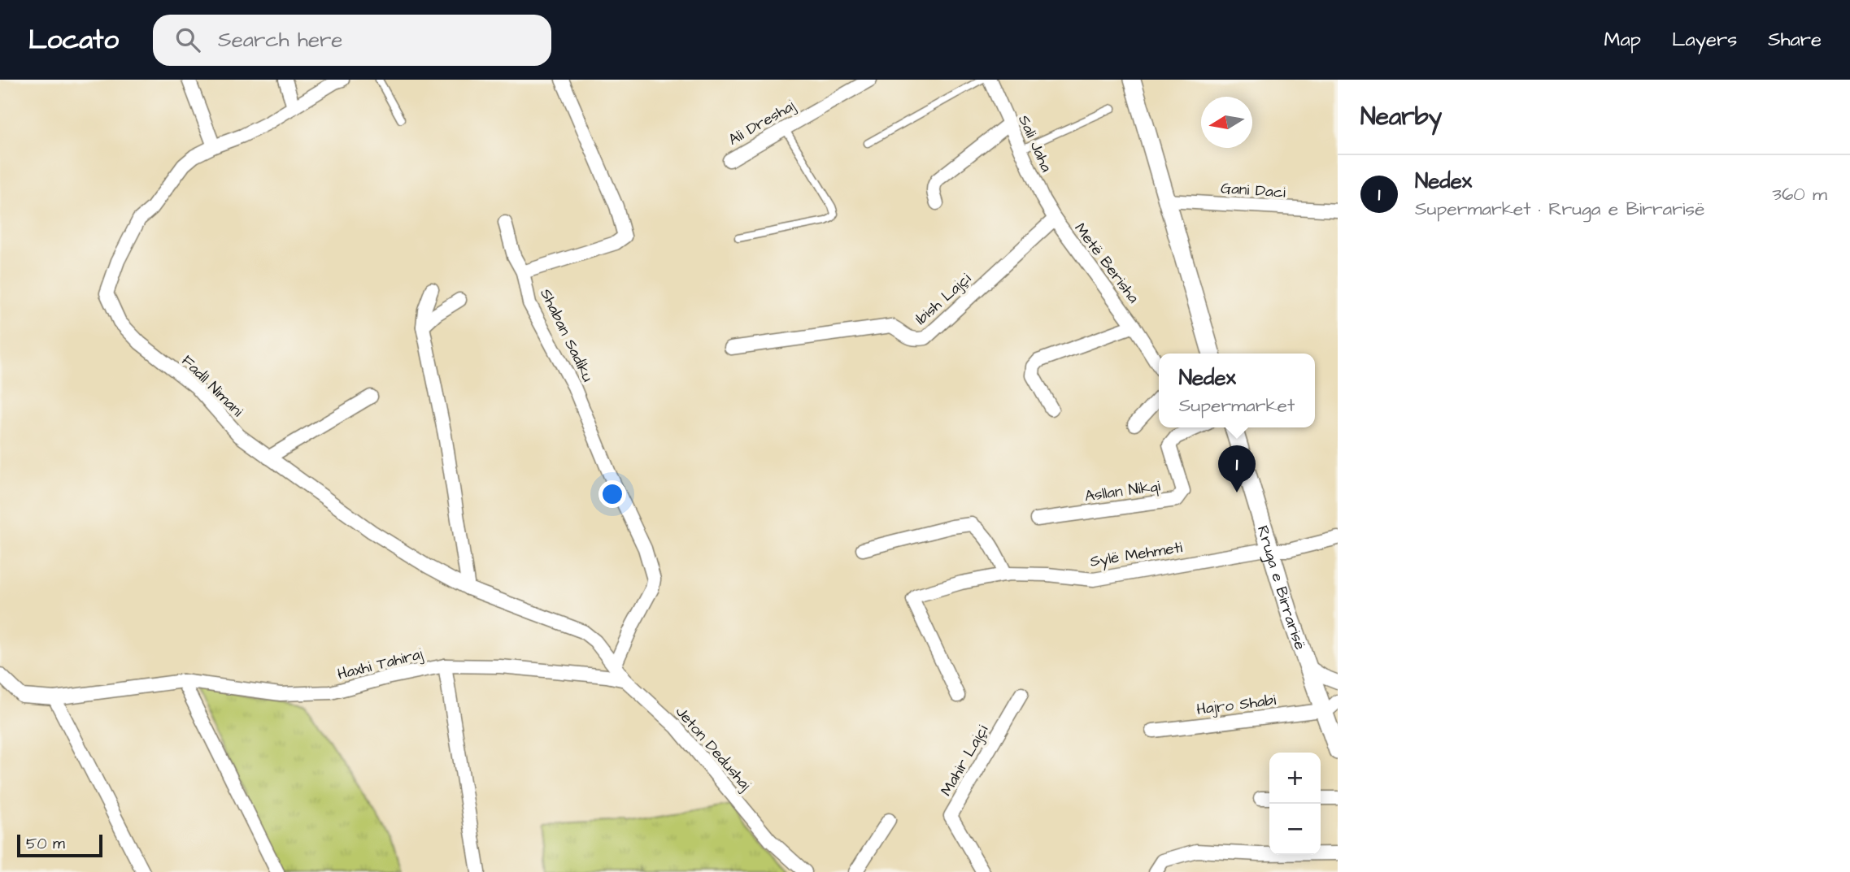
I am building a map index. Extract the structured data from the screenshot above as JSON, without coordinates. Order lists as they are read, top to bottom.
{
  "streets": {
    "street": [
      "Ali Dreshaj",
      "Sali Jaha",
      "Gani Daci",
      "Metë Berisha",
      "Ibish Lajçi",
      "Shaban Sadiku",
      "Fadil Nimani",
      "Asllan Nikqi",
      "Sylë Mehmeti",
      "Rruga e Birrarisë",
      "Haxhi Tahiraj",
      "Hajro Shabi",
      "Jeton Dedushaj",
      "Mahir Lajçi"
    ]
  },
  "crossings": [
    ["Sali Jaha", "Metë Berisha"],
    ["Sali Jaha", "Ibish Lajçi"],
    ["Metë Berisha", "Ibish Lajçi"],
    ["Shaban Sadiku", "Fadil Nimani"],
    ["Fadil Nimani", "Jeton Dedushaj"],
    ["Sylë Mehmeti", "Rruga e Birrarisë"],
    ["Rruga e Birrarisë", "Hajro Shabi"]
  ],
  "scale_bar": "50 m",
  "north": "left",
  "page": {
    "header": "Locato",
    "search": "Search here",
    "nav": ["Map", "Layers", "Share"],
    "heading": "Nearby",
    "list": [
      {
        "mark": "1",
        "name": "Nedex",
        "note": "Supermarket · Rruga e Birrarisë",
        "value": "360 m"
      }
    ],
    "popup": ["Nedex", "Supermarket"],
    "pins": "1",
    "map_buttons": ["+", "−"],
    "scale": "50 m"
  }
}
